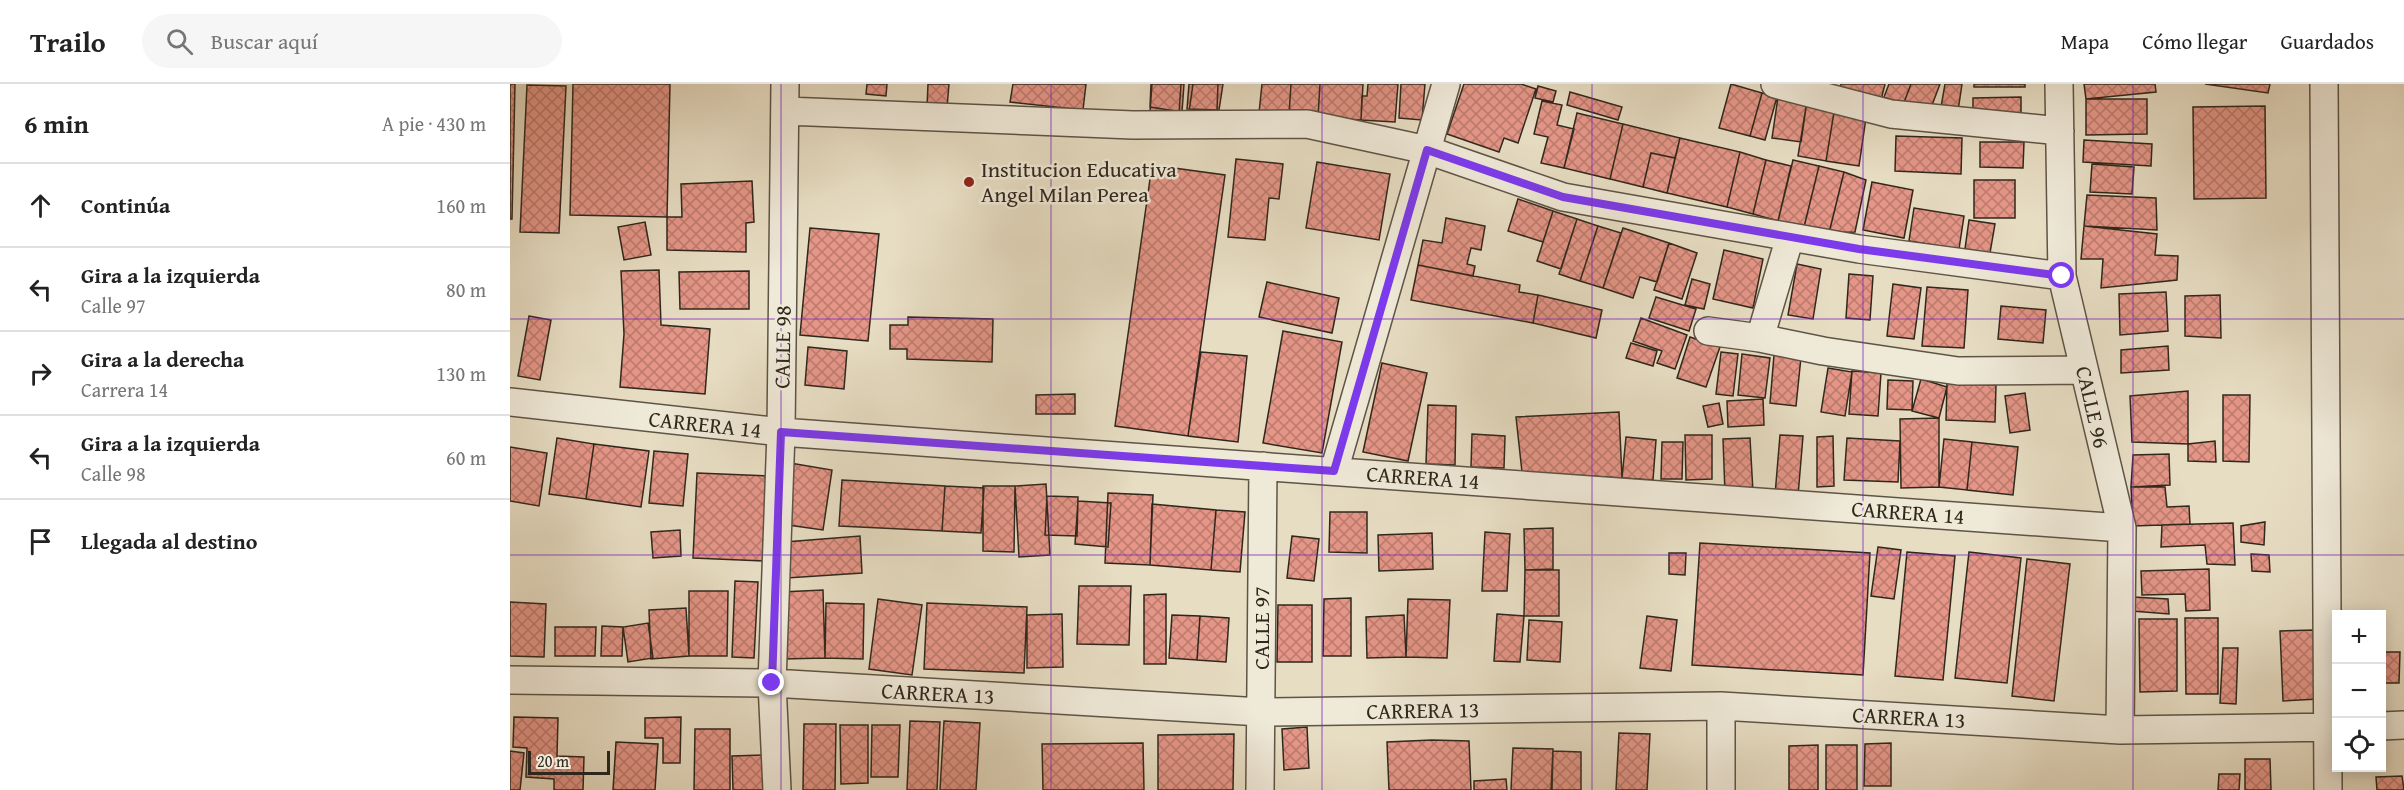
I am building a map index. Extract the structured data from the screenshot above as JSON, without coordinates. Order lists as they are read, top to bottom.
{
  "streets": {
    "street": [
      "CALLE 98",
      "CALLE 96",
      "CARRERA 14",
      "CALLE 97",
      "CARRERA 13"
    ]
  },
  "crossings": [
    ["CALLE 98", "CARRERA 14"],
    ["CALLE 98", "CARRERA 13"],
    ["CALLE 96", "CARRERA 14"],
    ["CALLE 96", "CARRERA 13"],
    ["CARRERA 14", "CALLE 97"],
    ["CALLE 97", "CARRERA 13"]
  ],
  "places": ["Institucion Educativa Angel Milan Perea"],
  "scale_bar": "20 m",
  "page": {
    "header": "Trailo",
    "search": "Buscar aquí",
    "nav": ["Mapa", "Cómo llegar", "Guardados"],
    "heading": ["6 min", "A pie · 430 m"],
    "list": [
      ["Continúa", "160 m"],
      ["Gira a la izquierda", "Calle 97", "80 m"],
      ["Gira a la derecha", "Carrera 14", "130 m"],
      ["Gira a la izquierda", "Calle 98", "60 m"],
      "Llegada al destino"
    ],
    "map_buttons": ["+", "−"],
    "scale": "20 m"
  }
}
